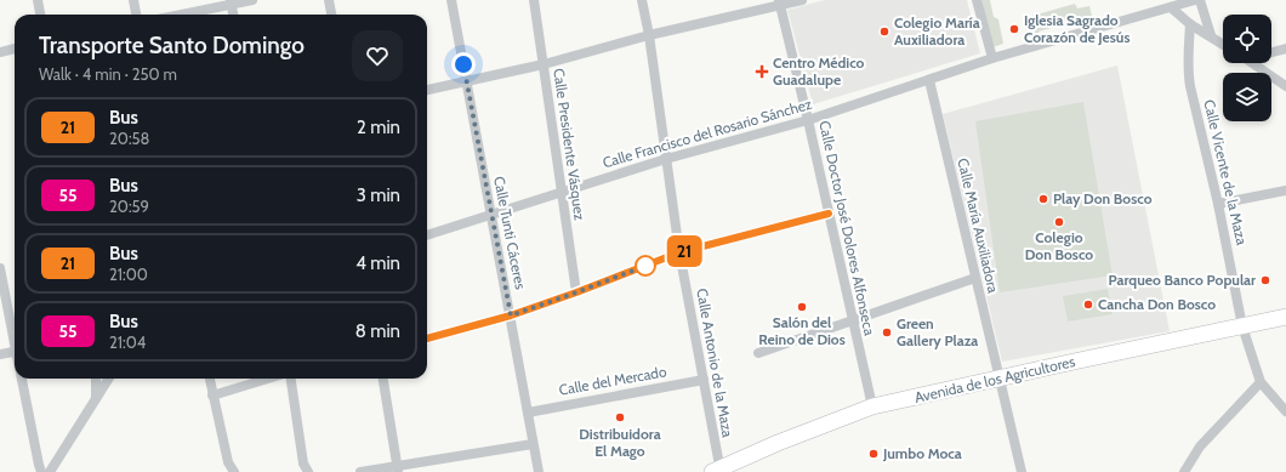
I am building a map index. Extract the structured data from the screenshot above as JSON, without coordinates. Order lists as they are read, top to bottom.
{
  "streets": {
    "main road": ["Avenida de los Agricultores"],
    "street": [
      "Calle Francisco del Rosario Sánchez",
      "Calle Presidente Vásquez",
      "Calle Vicente de la Maza",
      "Calle María Auxiliadora",
      "Calle Doctor José Dolores Alfonseca",
      "Calle Tunti Cáceres",
      "Calle Antonio de la Maza",
      "Calle del Mercado"
    ]
  },
  "crossings": [
    ["Calle Francisco del Rosario Sánchez", "Calle Presidente Vásquez"],
    ["Calle Francisco del Rosario Sánchez", "Calle María Auxiliadora"],
    ["Calle Francisco del Rosario Sánchez", "Calle Doctor José Dolores Alfonseca"],
    ["Calle Francisco del Rosario Sánchez", "Calle Tunti Cáceres"],
    ["Calle Francisco del Rosario Sánchez", "Calle Antonio de la Maza"],
    ["Calle Vicente de la Maza", "Avenida de los Agricultores"],
    ["Calle María Auxiliadora", "Avenida de los Agricultores"],
    ["Calle Doctor José Dolores Alfonseca", "Avenida de los Agricultores"],
    ["Calle Tunti Cáceres", "Calle del Mercado"],
    ["Calle Antonio de la Maza", "Avenida de los Agricultores"],
    ["Calle Antonio de la Maza", "Calle del Mercado"]
  ],
  "places": {
    "other": [
      "Iglesia Sagrado Corazón de Jesús",
      "Colegio María Auxiliadora",
      "Play Don Bosco",
      "Colegio Don Bosco",
      "Parqueo Banco Popular",
      "Cancha Don Bosco",
      "Salón del Reino de Dios",
      "Green Gallery Plaza",
      "Distribuidora El Mago",
      "Jumbo Moca"
    ],
    "health": ["Centro Médico Guadalupe"]
  },
  "lines": ["bus line 21"],
  "page": {
    "on_map": "21",
    "heading": ["Transporte Santo Domingo", "Walk · 4 min · 250 m"],
    "list": [
      {
        "mark": "21",
        "name": "Bus",
        "note": "20:58",
        "value": "2 min"
      },
      {
        "mark": "55",
        "name": "Bus",
        "note": "20:59",
        "value": "3 min"
      },
      {
        "mark": "21",
        "name": "Bus",
        "note": "21:00",
        "value": "4 min"
      },
      {
        "mark": "55",
        "name": "Bus",
        "note": "21:04",
        "value": "8 min"
      }
    ]
  }
}
